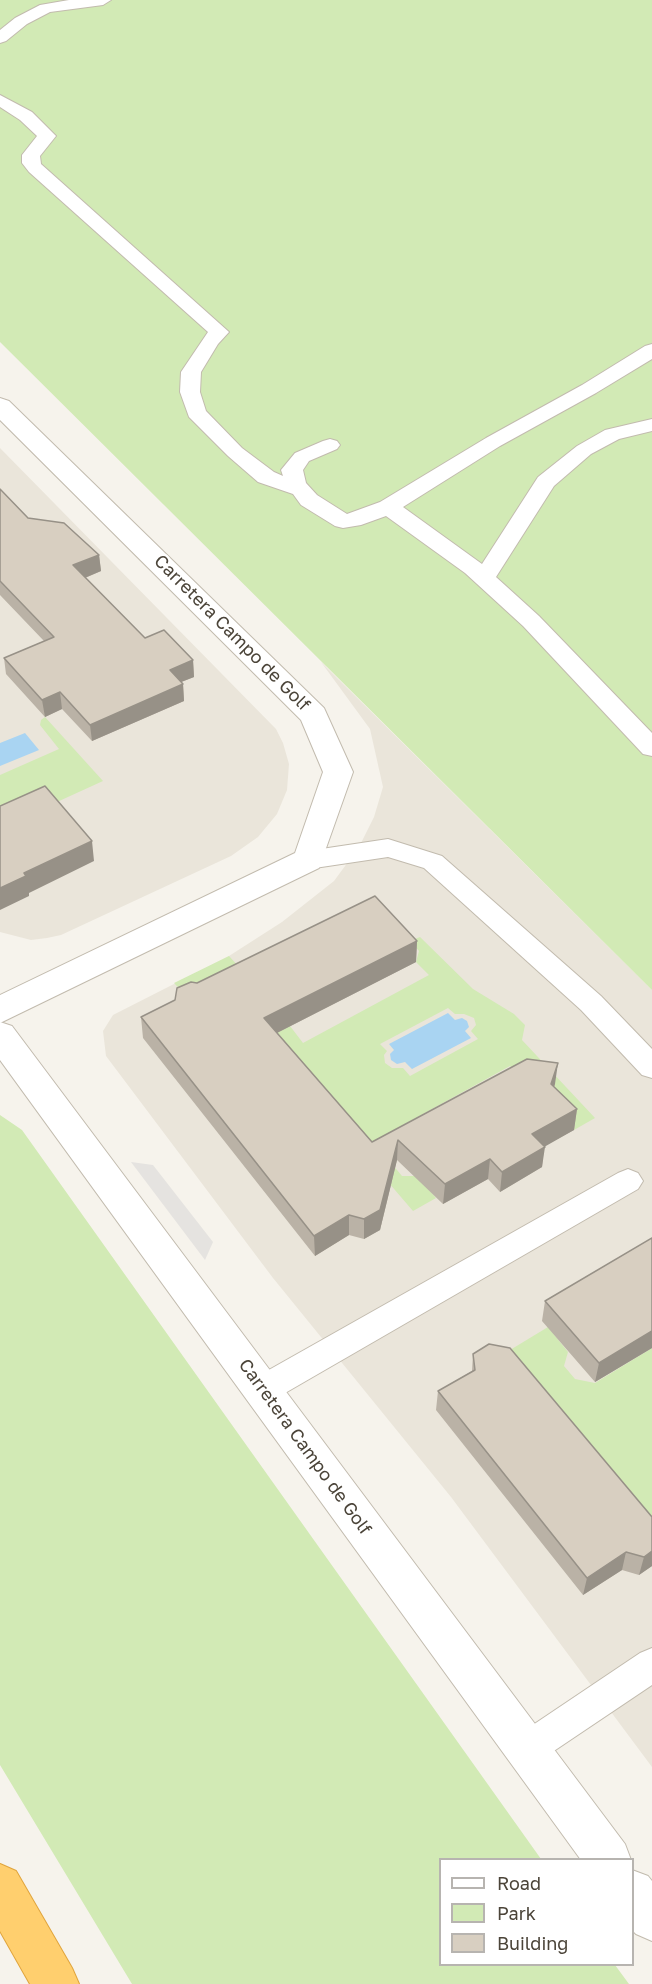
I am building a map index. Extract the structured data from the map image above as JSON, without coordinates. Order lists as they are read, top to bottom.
{
  "streets": {
    "street": ["Carretera Campo de Golf"]
  },
  "legend": ["Road", "Park", "Building"]
}
